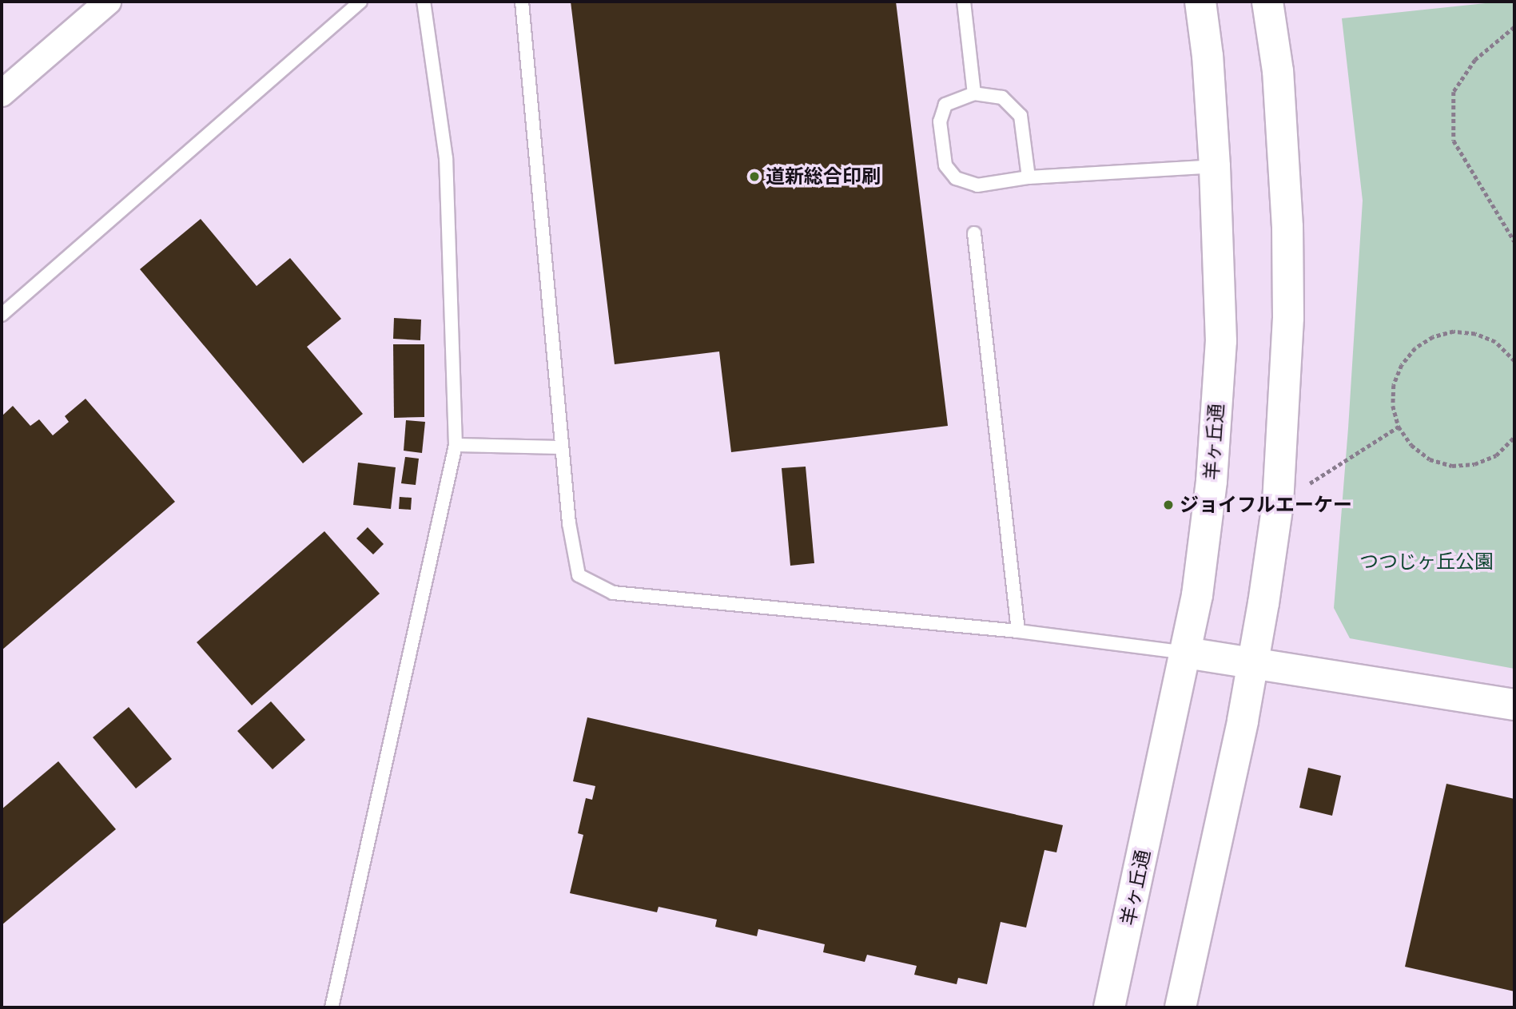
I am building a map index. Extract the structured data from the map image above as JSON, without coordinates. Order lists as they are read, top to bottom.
{
  "streets": {
    "main road": ["羊ヶ丘通"]
  },
  "parks": ["つつじヶ丘公園"],
  "places": ["道新総合印刷", "ジョイフルエーケー"]
}
